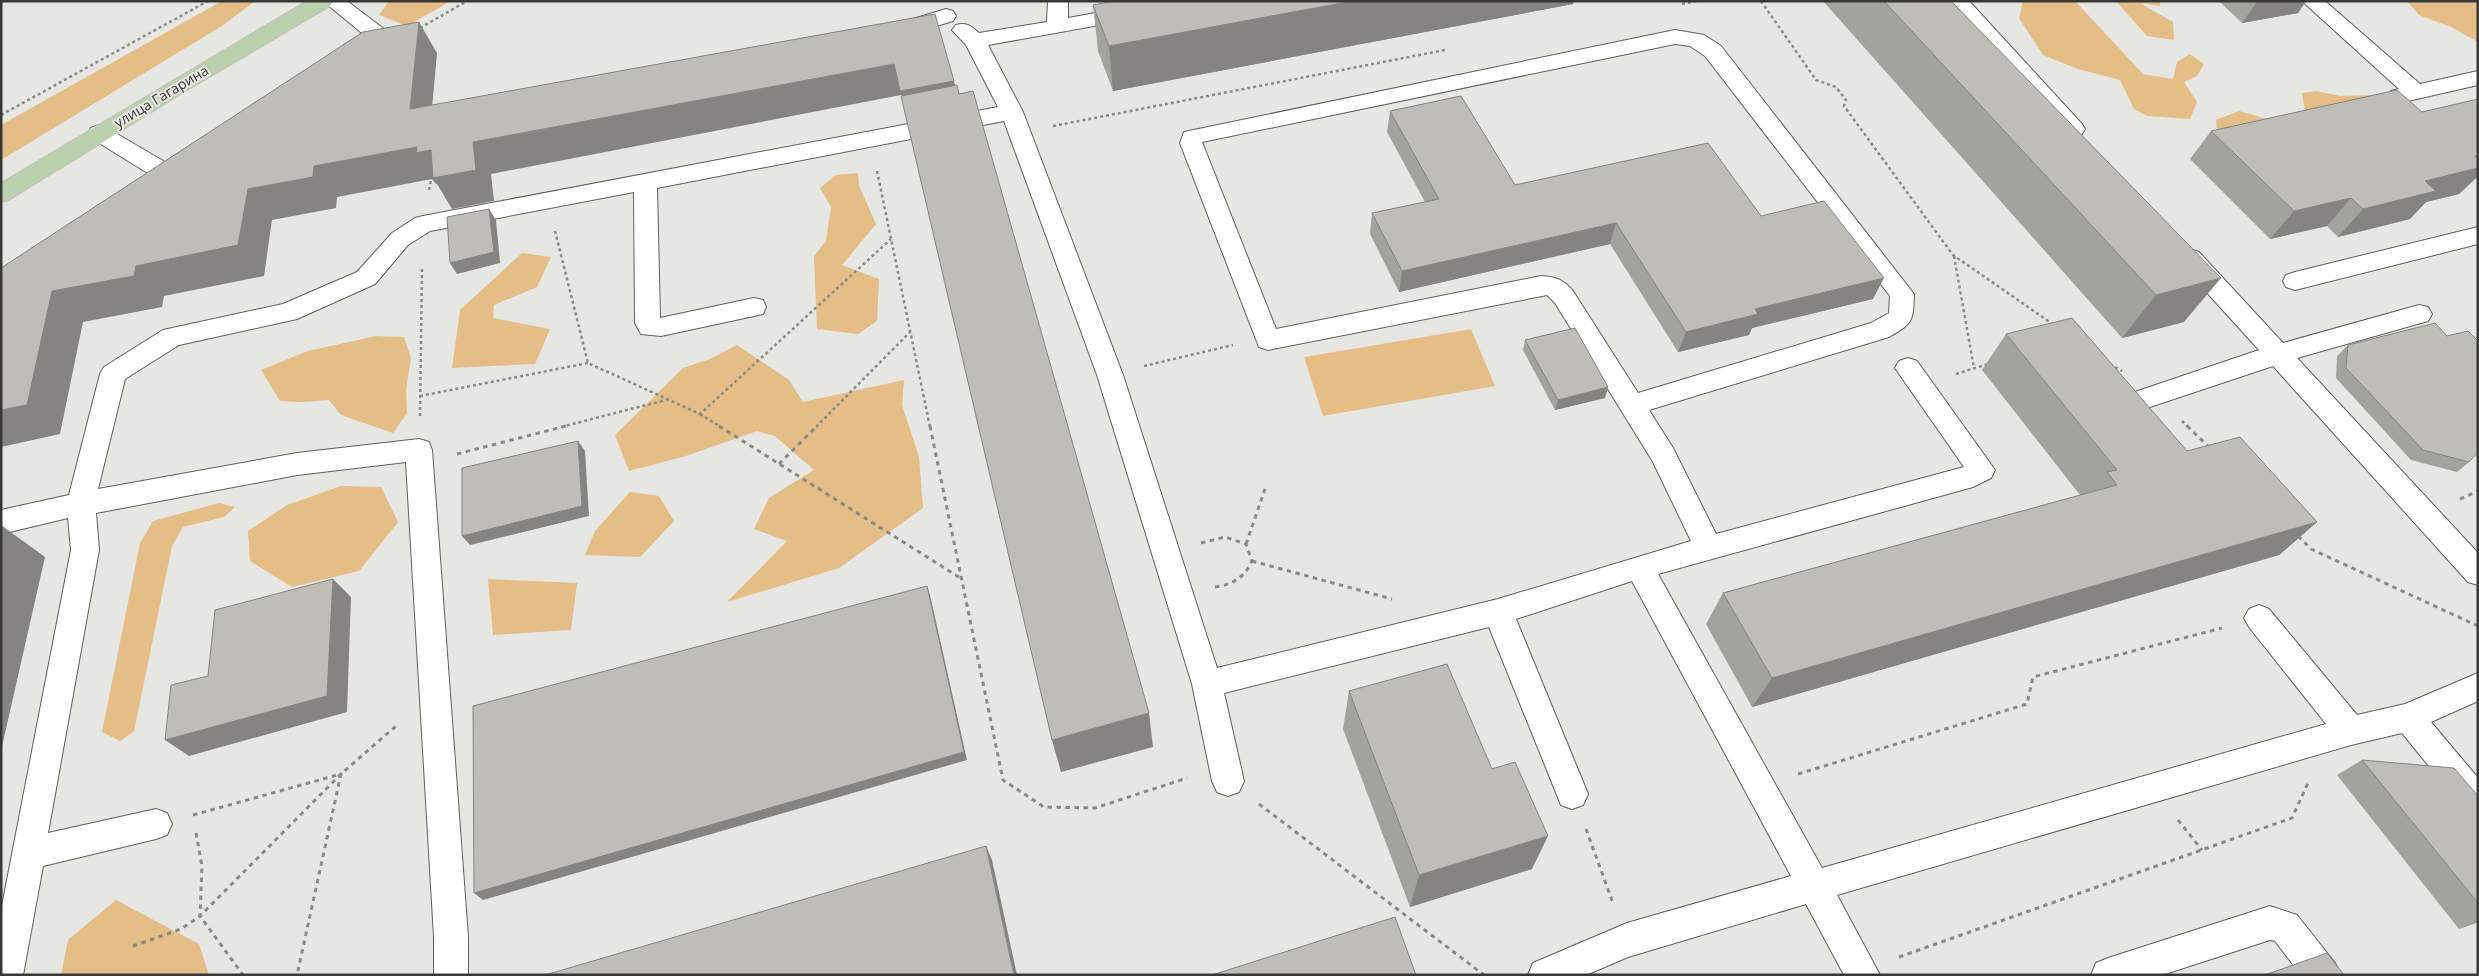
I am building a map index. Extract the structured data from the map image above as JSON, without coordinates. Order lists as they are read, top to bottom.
{
  "streets": {
    "main road": ["улица Гагарина"]
  }
}
